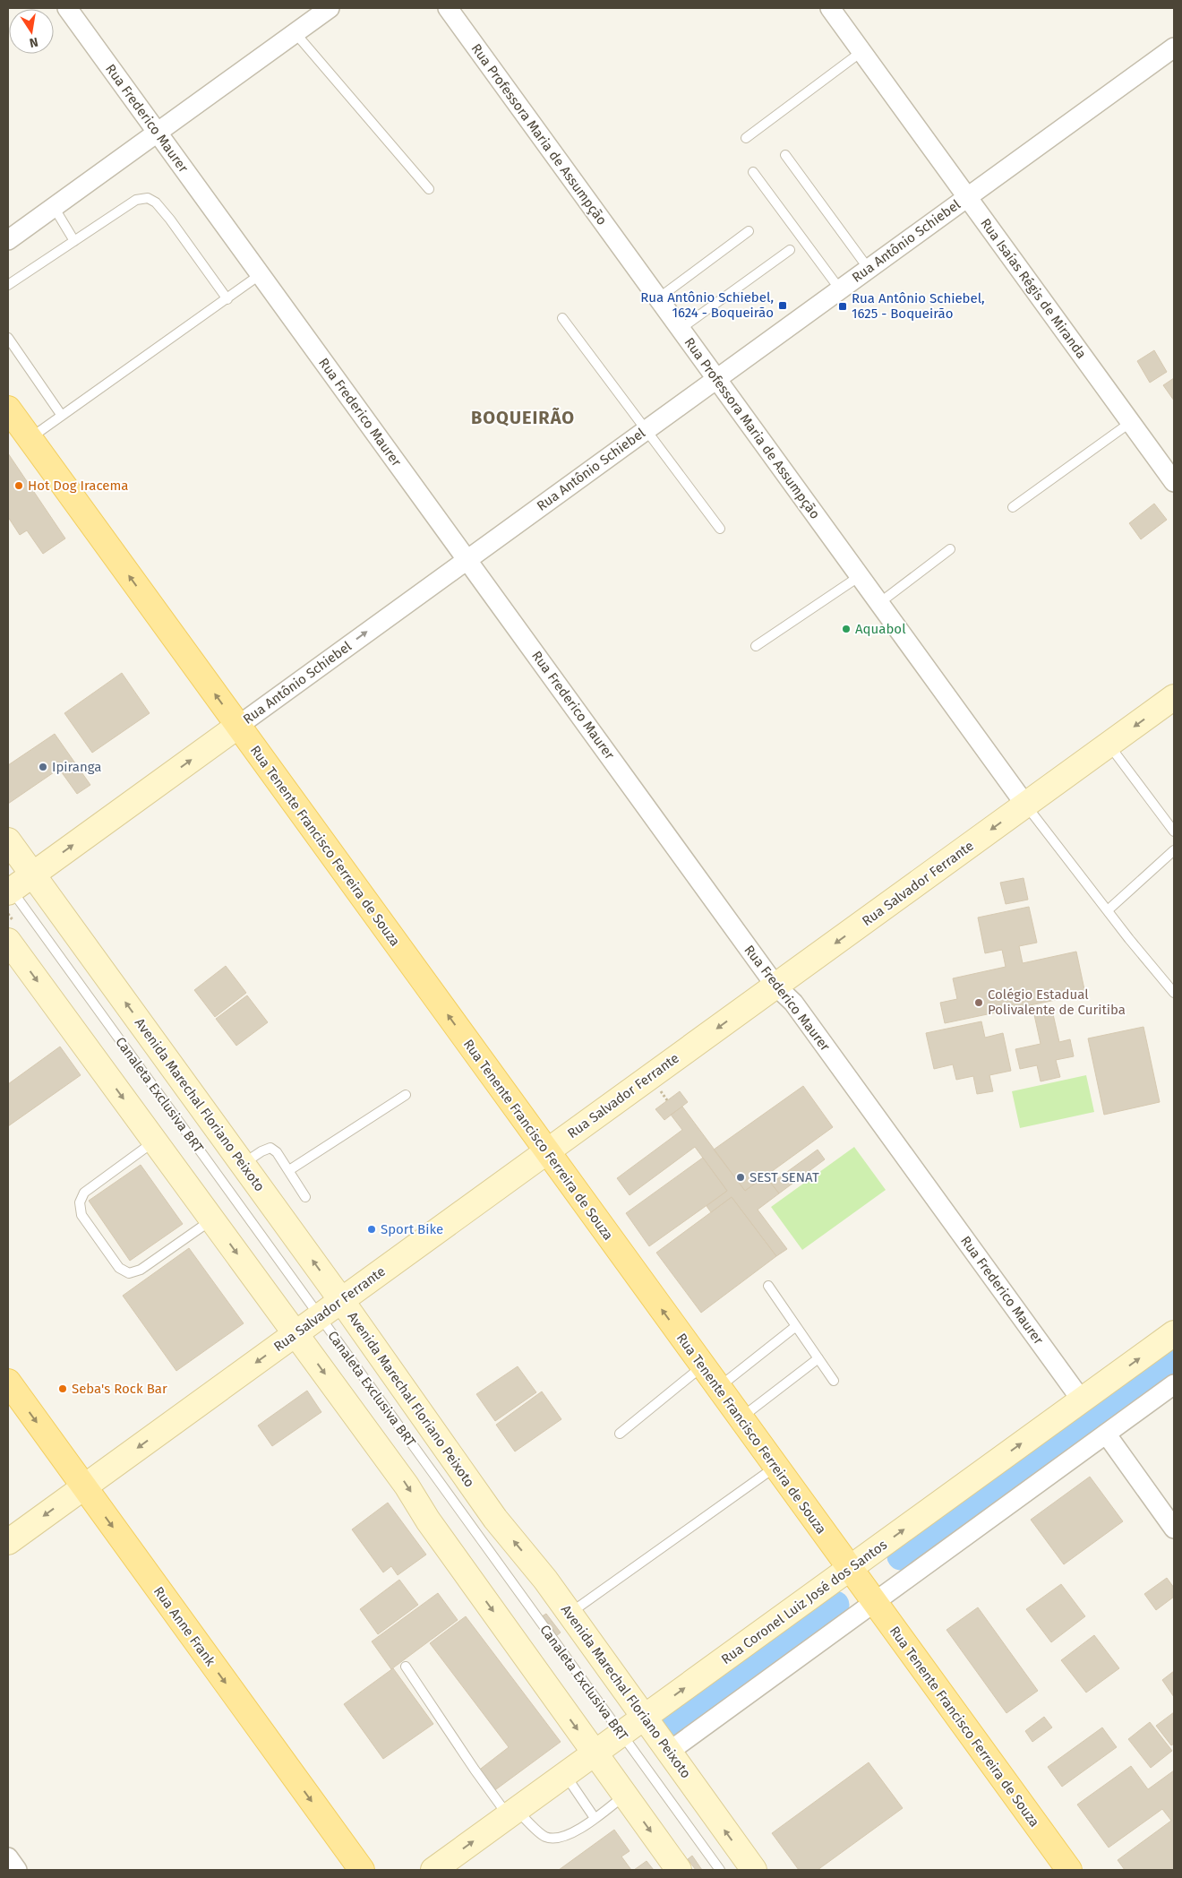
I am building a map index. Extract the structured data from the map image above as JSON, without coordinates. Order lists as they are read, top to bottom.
{
  "streets": {
    "main road": ["Rua Tenente Francisco Ferreira de Souza", "Rua Anne Frank"],
    "street": [
      "Rua Frederico Maurer",
      "Rua Professora Maria de Assumpção",
      "Rua Antônio Schiebel",
      "Rua Isaías Régis de Miranda",
      "Rua Salvador Ferrante",
      "Avenida Marechal Floriano Peixoto",
      "Rua Coronel Luiz José dos Santos"
    ],
    "lane": ["Canaleta Exclusiva BRT"]
  },
  "crossings": [
    ["Rua Frederico Maurer", "Rua Antônio Schiebel"],
    ["Rua Frederico Maurer", "Rua Salvador Ferrante"],
    ["Rua Frederico Maurer", "Rua Coronel Luiz José dos Santos"],
    ["Rua Professora Maria de Assumpção", "Rua Antônio Schiebel"],
    ["Rua Professora Maria de Assumpção", "Rua Salvador Ferrante"],
    ["Rua Antônio Schiebel", "Rua Isaías Régis de Miranda"],
    ["Rua Antônio Schiebel", "Rua Tenente Francisco Ferreira de Souza"],
    ["Rua Antônio Schiebel", "Canaleta Exclusiva BRT"],
    ["Rua Antônio Schiebel", "Avenida Marechal Floriano Peixoto"],
    ["Rua Tenente Francisco Ferreira de Souza", "Rua Salvador Ferrante"],
    ["Rua Tenente Francisco Ferreira de Souza", "Rua Coronel Luiz José dos Santos"],
    ["Rua Salvador Ferrante", "Canaleta Exclusiva BRT"],
    ["Rua Salvador Ferrante", "Avenida Marechal Floriano Peixoto"],
    ["Rua Salvador Ferrante", "Rua Anne Frank"],
    ["Canaleta Exclusiva BRT", "Rua Coronel Luiz José dos Santos"],
    ["Avenida Marechal Floriano Peixoto", "Rua Coronel Luiz José dos Santos"]
  ],
  "one_way": [
    "Rua Antônio Schiebel",
    "Rua Tenente Francisco Ferreira de Souza",
    "Rua Salvador Ferrante",
    "Rua Anne Frank"
  ],
  "districts": ["BOQUEIRÃO"],
  "places": {
    "transit": ["Rua Antônio Schiebel, 1624 - Boqueirão", "Rua Antônio Schiebel, 1625 - Boqueirão"],
    "other": [
      "Hot Dog Iracema",
      "Aquabol",
      "Ipiranga",
      "Colégio Estadual Polivalente de Curitiba",
      "SEST SENAT",
      "Sport Bike",
      "Seba's Rock Bar"
    ]
  },
  "north": "bottom"
}
